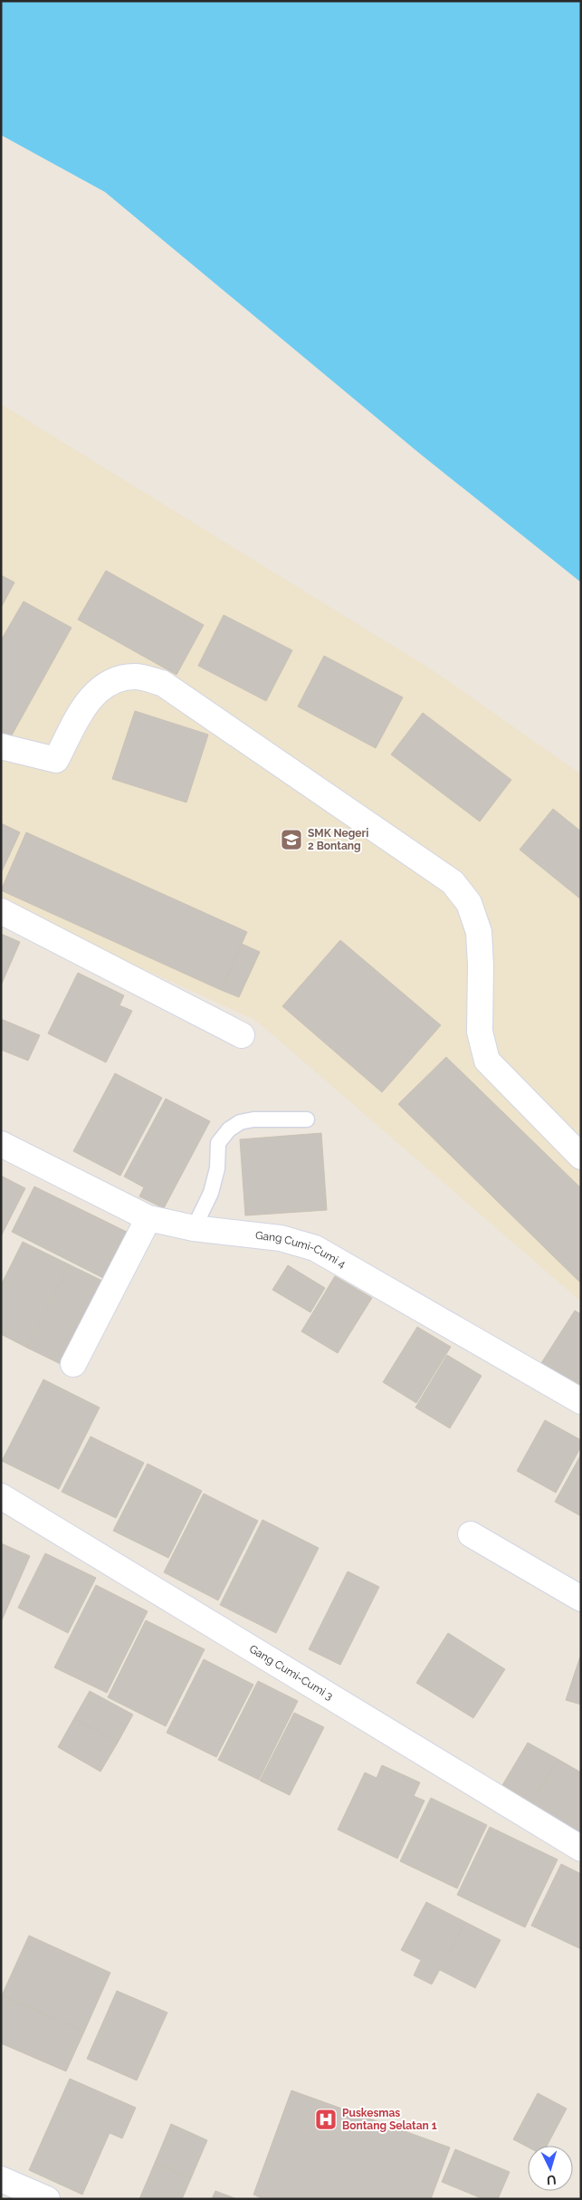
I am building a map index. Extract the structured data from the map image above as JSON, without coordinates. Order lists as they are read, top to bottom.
{
  "streets": {
    "street": ["Gang Cumi-Cumi 4", "Gang Cumi-Cumi 3"]
  },
  "places": {
    "school or university": ["SMK Negeri 2 Bontang"],
    "hospital": ["Puskesmas Bontang Selatan 1"]
  },
  "north": "bottom"
}
